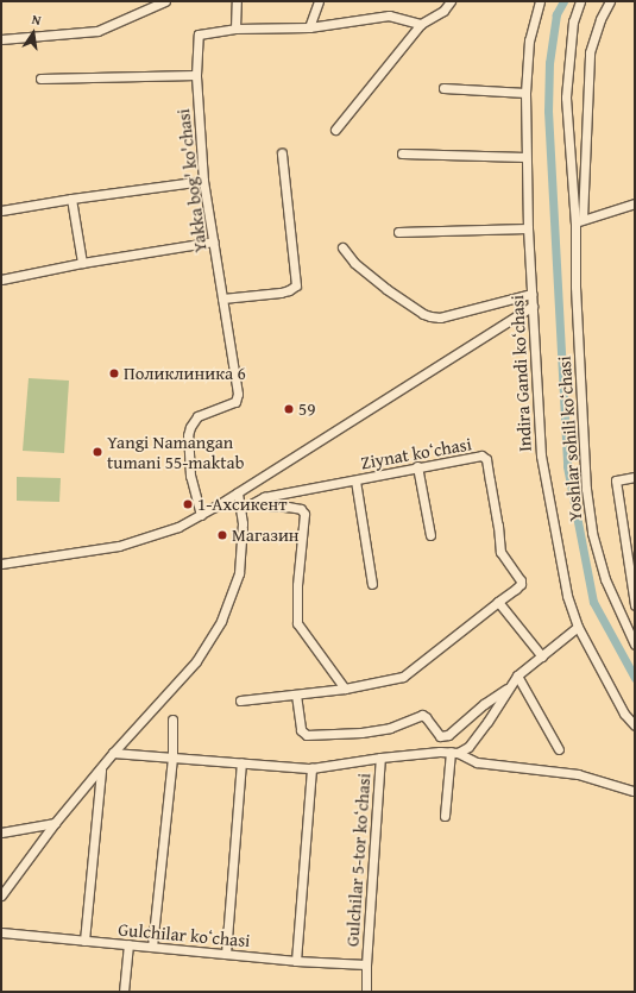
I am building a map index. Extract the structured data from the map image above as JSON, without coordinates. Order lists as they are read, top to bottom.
{
  "streets": {
    "street": [
      "Yakka bog' ko'chasi",
      "Indira Gandi koʻchasi",
      "Yoshlar sohili koʻchasi",
      "Ziynat koʻchasi",
      "Gulchilar 5-tor koʻchasi",
      "Gulchilar koʻchasi"
    ]
  },
  "crossings": [
    ["Gulchilar 5-tor koʻchasi", "Gulchilar koʻchasi"]
  ],
  "places": [
    "Поликлиника 6",
    "59",
    "Yangi Namangan tumani 55-maktab",
    "1-Ахсикент",
    "Магазин"
  ],
  "north": "top"
}
